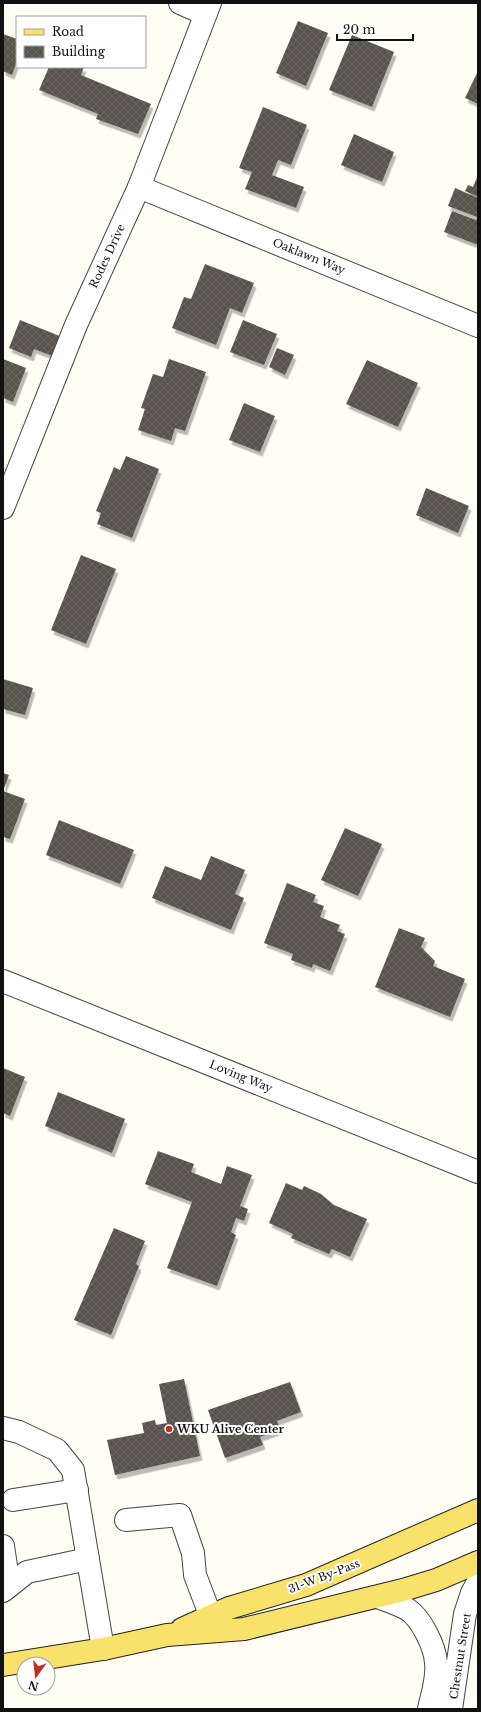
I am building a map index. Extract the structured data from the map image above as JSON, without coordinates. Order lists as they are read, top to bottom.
{
  "streets": {
    "main road": ["31-W By-Pass"],
    "street": [
      "Rodes Drive",
      "Oaklawn Way",
      "Loving Way",
      "Chestnut Street"
    ]
  },
  "crossings": [
    ["Rodes Drive", "Oaklawn Way"],
    ["31-W By-Pass", "Chestnut Street"]
  ],
  "places": ["WKU Alive Center"],
  "legend": ["Road", "Building"],
  "scale_bar": "20 m",
  "north": "bottom"
}
